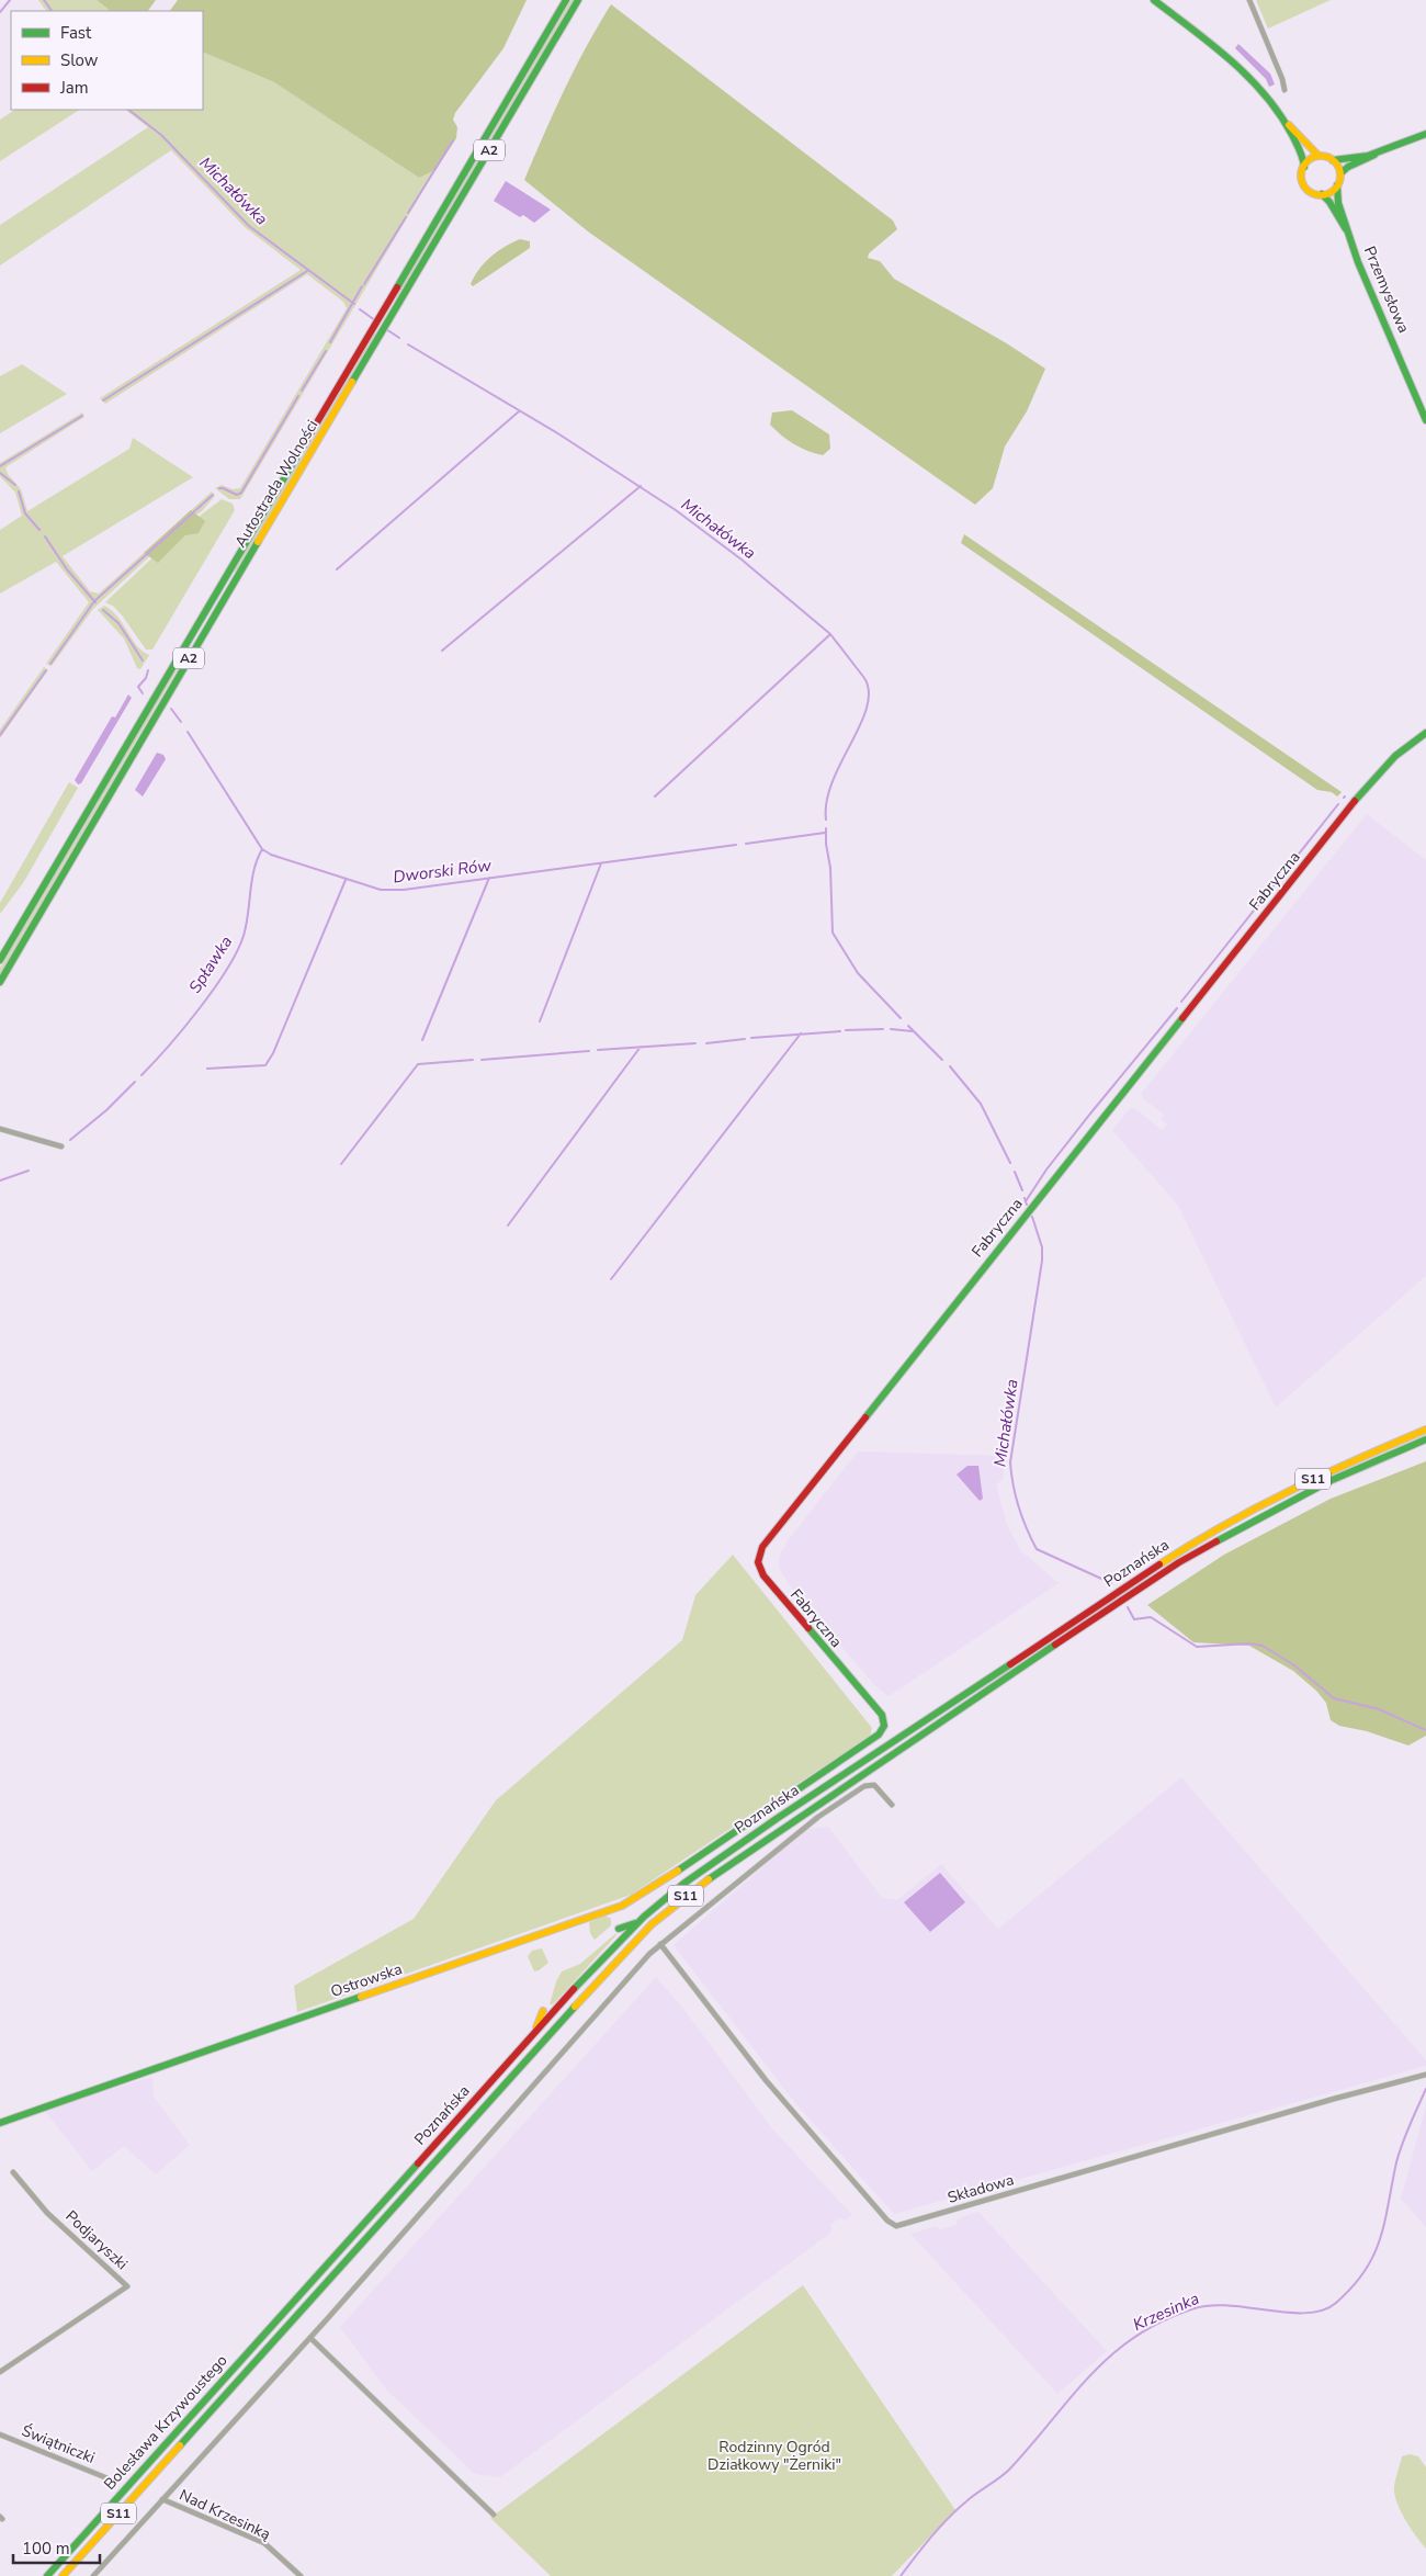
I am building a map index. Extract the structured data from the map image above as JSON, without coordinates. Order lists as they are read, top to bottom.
{
  "streets": {
    "main road": [
      "A2",
      "Przemysłowa",
      "Autostrada Wolności",
      "Fabryczna",
      "S11",
      "Poznańska",
      "Ostrowska",
      "Bolesława Krzywoustego"
    ],
    "street": [
      "Składowa",
      "Podjaryszki",
      "Świątniczki",
      "Nad Krzesinką"
    ]
  },
  "crossings": [
    ["Fabryczna", "Ostrowska"],
    ["Poznańska", "Bolesława Krzywoustego"]
  ],
  "water": [
    "Michałówka",
    "Dworski Rów",
    "Spławka",
    "Krzesinka"
  ],
  "parks": ["Rodzinny Ogród Działkowy \"Żerniki\""],
  "legend": ["Fast", "Slow", "Jam"],
  "scale_bar": "100 m"
}
